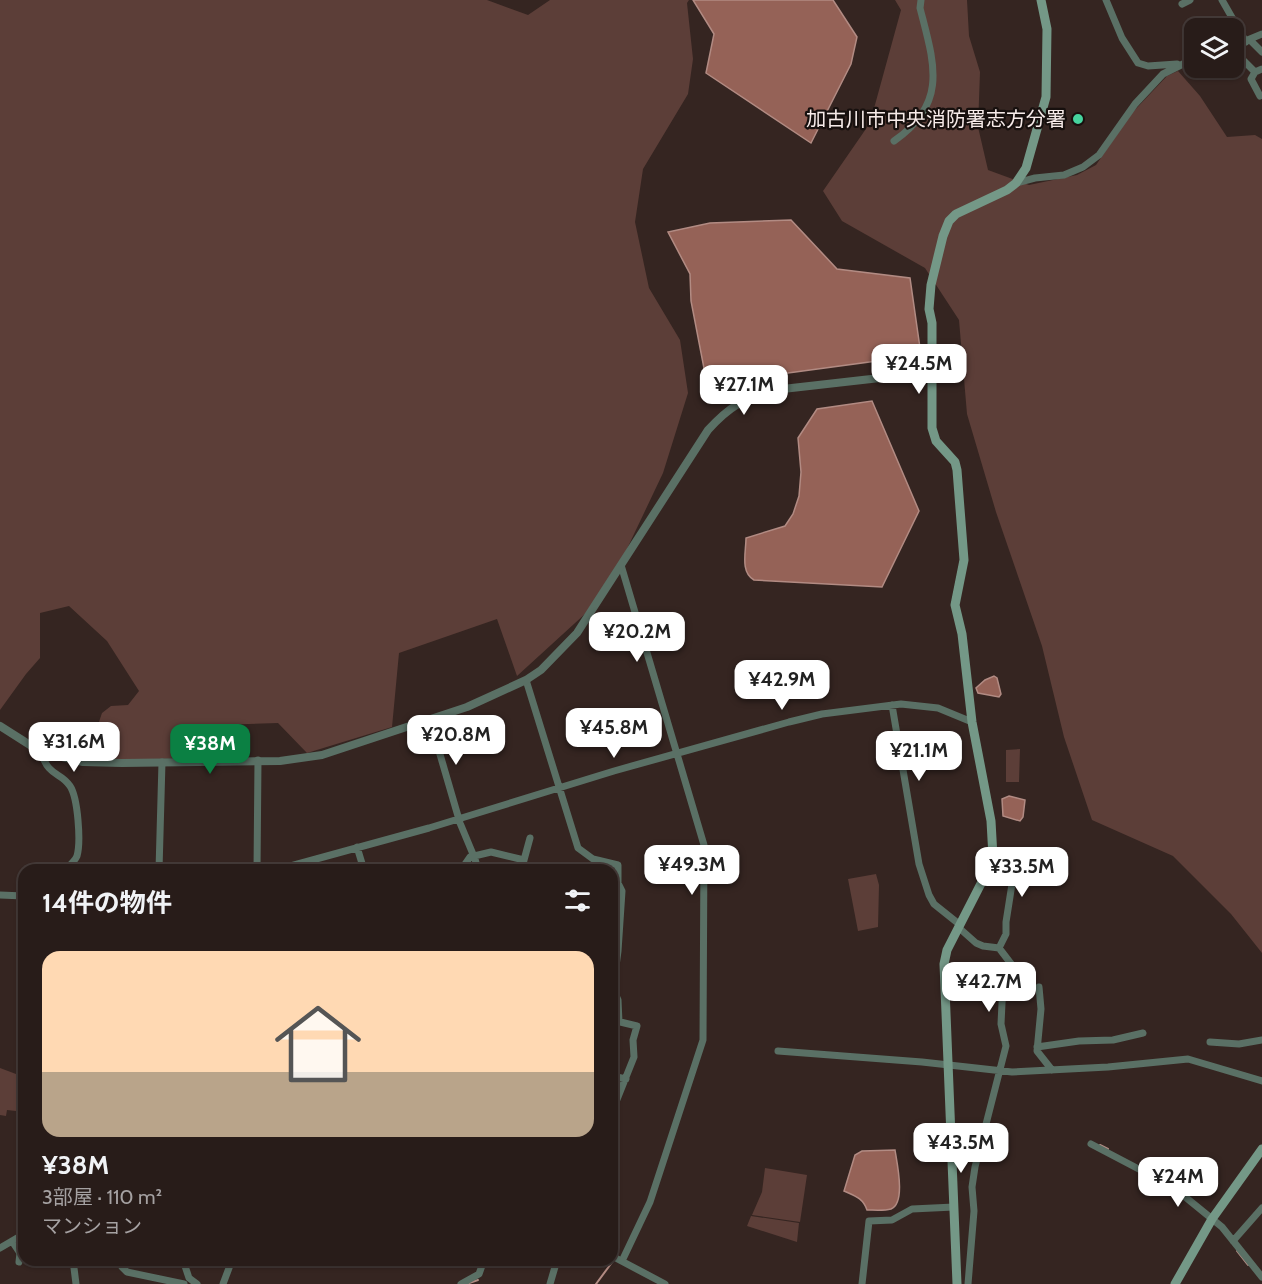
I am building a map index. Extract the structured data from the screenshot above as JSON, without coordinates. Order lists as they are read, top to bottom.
{
  "places": ["加古川市中央消防署志方分署"],
  "page": {
    "price": [
      "¥24.5M",
      "¥27.1M",
      "¥20.2M",
      "¥42.9M",
      "¥45.8M",
      "¥20.8M",
      "¥31.6M",
      "¥38M",
      "¥21.1M",
      "¥49.3M",
      "¥33.5M",
      "¥42.7M",
      "¥43.5M",
      "¥24M"
    ],
    "heading": "14件の物件",
    "list": [
      {
        "name": "¥38M",
        "note": "3部屋 · 110 m² · マンション"
      }
    ]
  }
}
